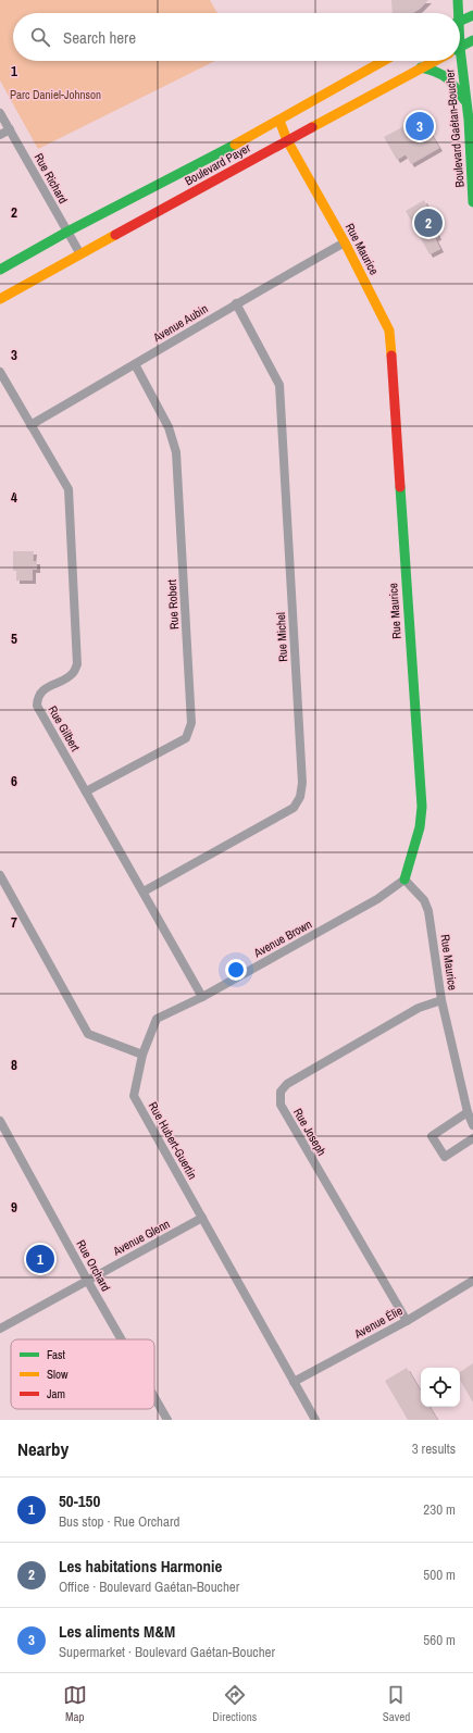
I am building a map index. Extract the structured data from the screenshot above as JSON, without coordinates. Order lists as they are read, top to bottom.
{
  "streets": {
    "street": [
      "Boulevard Gaétan-Boucher",
      "Boulevard Payer",
      "Rue Richard",
      "Rue Maurice",
      "Avenue Aubin",
      "Rue Robert",
      "Rue Michel",
      "Rue Gilbert",
      "Avenue Brown",
      "Rue Joseph",
      "Rue Hubert-Guertin",
      "Avenue Glenn",
      "Rue Orchard",
      "Avenue Élie"
    ]
  },
  "crossings": [
    ["Boulevard Payer", "Rue Richard"],
    ["Boulevard Payer", "Rue Maurice"],
    ["Rue Maurice", "Avenue Aubin"],
    ["Rue Maurice", "Avenue Brown"],
    ["Rue Maurice", "Rue Joseph"],
    ["Avenue Aubin", "Rue Robert"],
    ["Avenue Aubin", "Rue Michel"],
    ["Avenue Aubin", "Rue Gilbert"],
    ["Rue Robert", "Rue Gilbert"],
    ["Rue Michel", "Rue Gilbert"],
    ["Rue Gilbert", "Avenue Brown"],
    ["Avenue Brown", "Rue Hubert-Guertin"],
    ["Rue Joseph", "Avenue Élie"],
    ["Rue Hubert-Guertin", "Avenue Glenn"],
    ["Rue Hubert-Guertin", "Avenue Élie"],
    ["Avenue Glenn", "Rue Orchard"]
  ],
  "parks": ["Parc Daniel-Johnson"],
  "legend": ["Fast", "Slow", "Jam"],
  "page": {
    "search": "Search here",
    "pins": ["3", "2", "1"],
    "heading": ["Nearby", "3 results"],
    "list": [
      {
        "mark": "1",
        "name": "50-150",
        "note": "Bus stop · Rue Orchard",
        "value": "230 m"
      },
      {
        "mark": "2",
        "name": "Les habitations Harmonie",
        "note": "Office · Boulevard Gaétan-Boucher",
        "value": "500 m"
      },
      {
        "mark": "3",
        "name": "Les aliments M&M",
        "note": "Supermarket · Boulevard Gaétan-Boucher",
        "value": "560 m"
      }
    ],
    "nav": ["Map", "Directions", "Saved"]
  },
  "grid": {
    "rows": [
      "1",
      "2",
      "3",
      "4",
      "5",
      "6",
      "7",
      "8",
      "9"
    ]
  }
}
